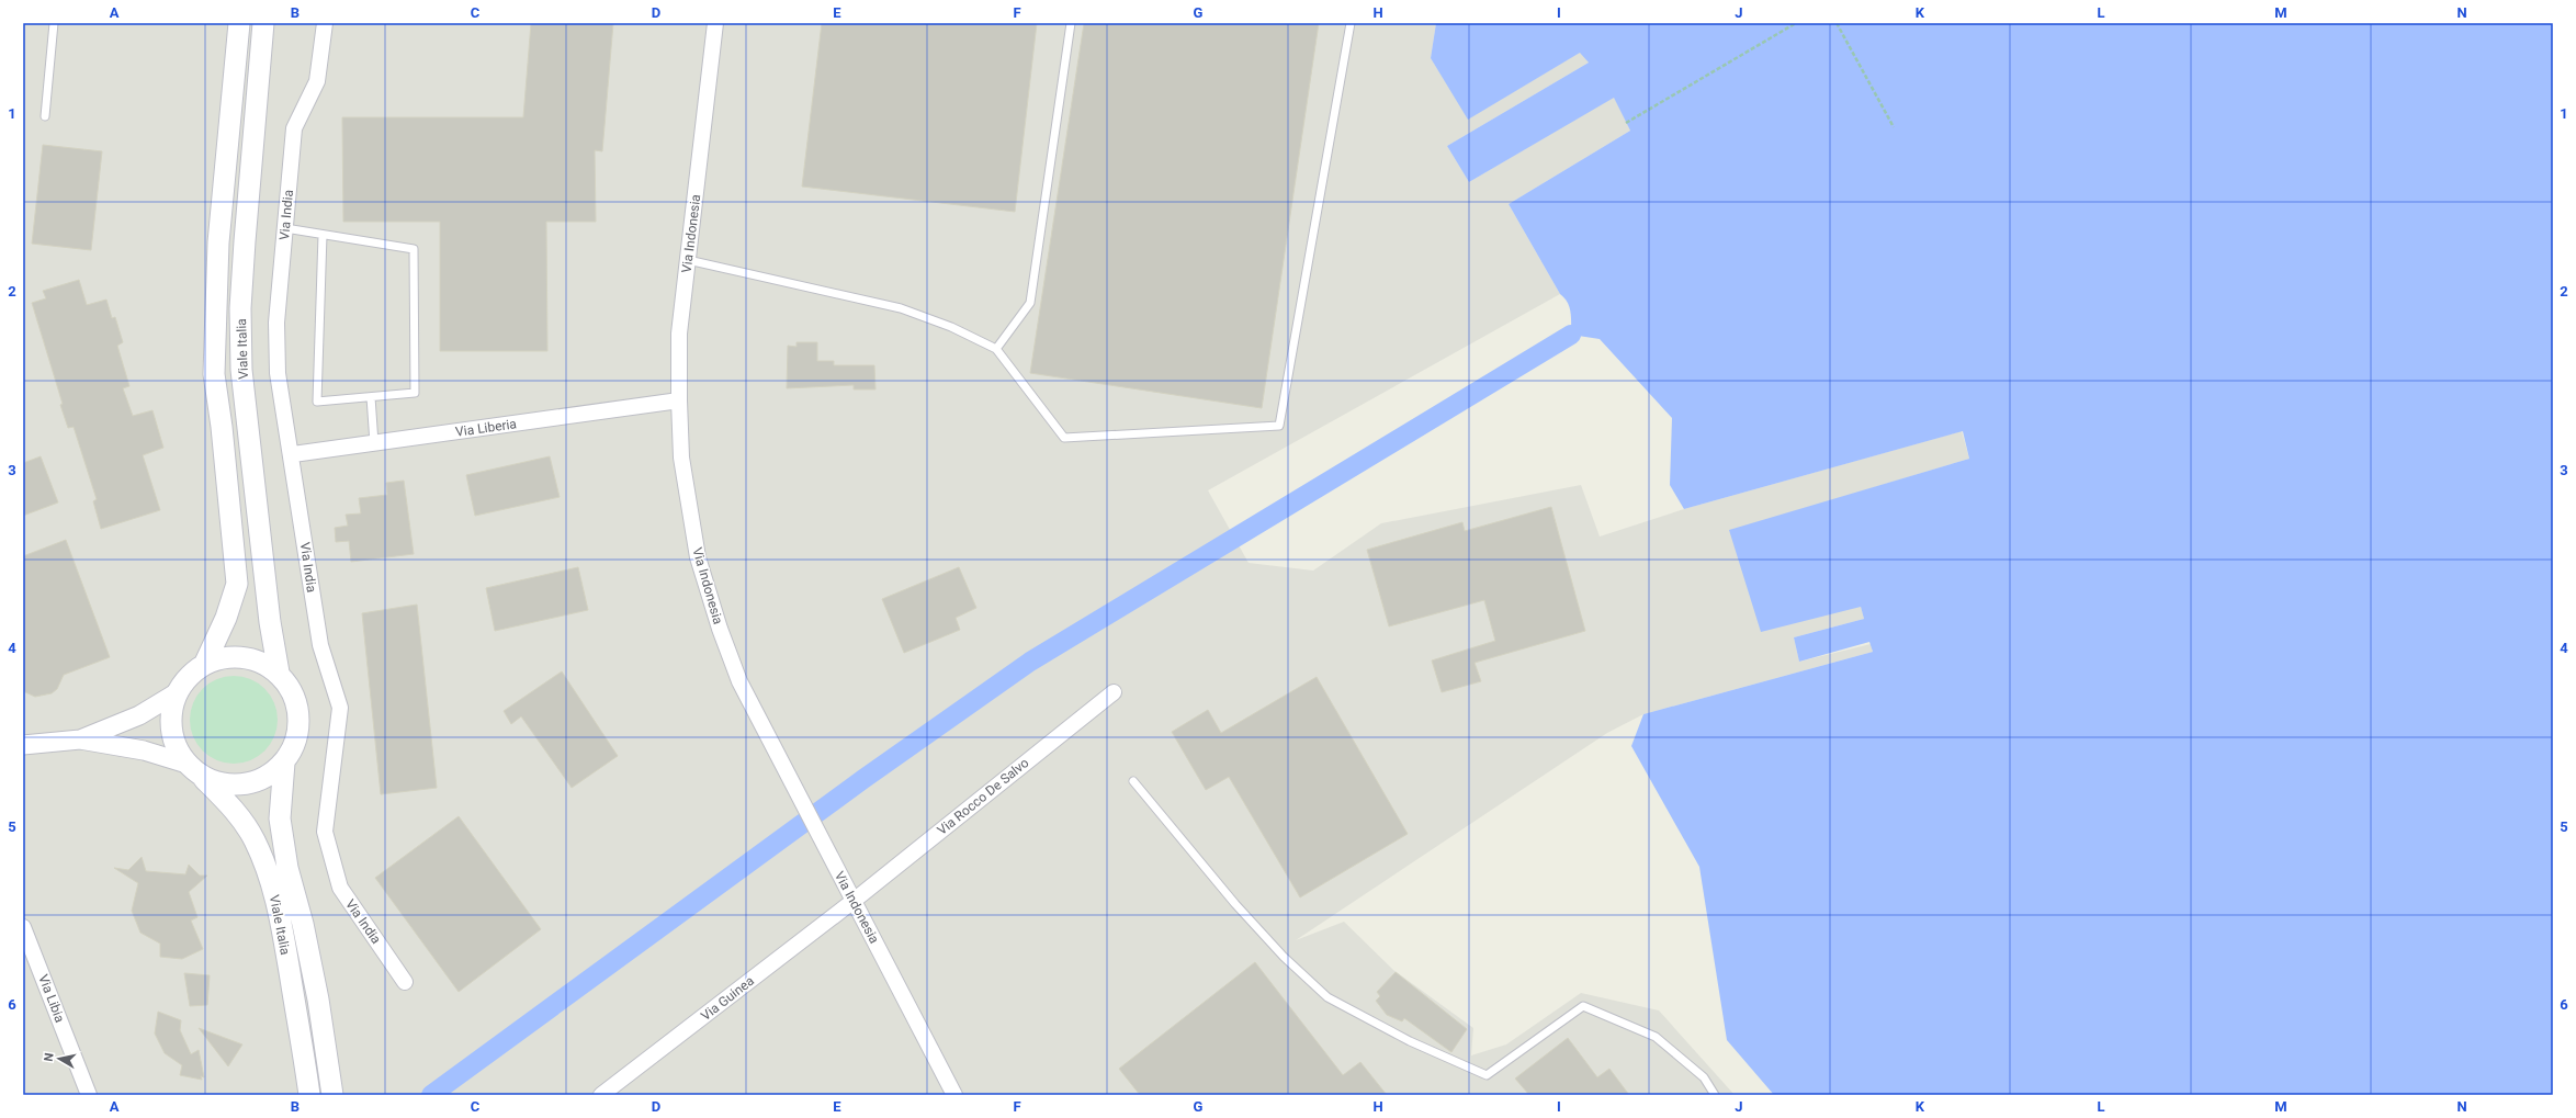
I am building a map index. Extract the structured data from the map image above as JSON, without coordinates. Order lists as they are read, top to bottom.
{
  "streets": {
    "main road": ["Viale Italia"],
    "street": [
      "Via India",
      "Via Indonesia",
      "Via Liberia",
      "Via Rocco De Salvo",
      "Via Libia",
      "Via Guinea"
    ]
  },
  "crossings": [
    ["Via India", "Via Liberia"],
    ["Via Indonesia", "Via Liberia"],
    ["Via Indonesia", "Via Rocco De Salvo"],
    ["Via Indonesia", "Via Guinea"],
    ["Via Rocco De Salvo", "Via Guinea"]
  ],
  "north": "left",
  "grid": {
    "columns": [
      "A",
      "B",
      "C",
      "D",
      "E",
      "F",
      "G",
      "H",
      "I",
      "J",
      "K",
      "L",
      "M",
      "N"
    ],
    "rows": [
      "1",
      "2",
      "3",
      "4",
      "5",
      "6"
    ]
  }
}
